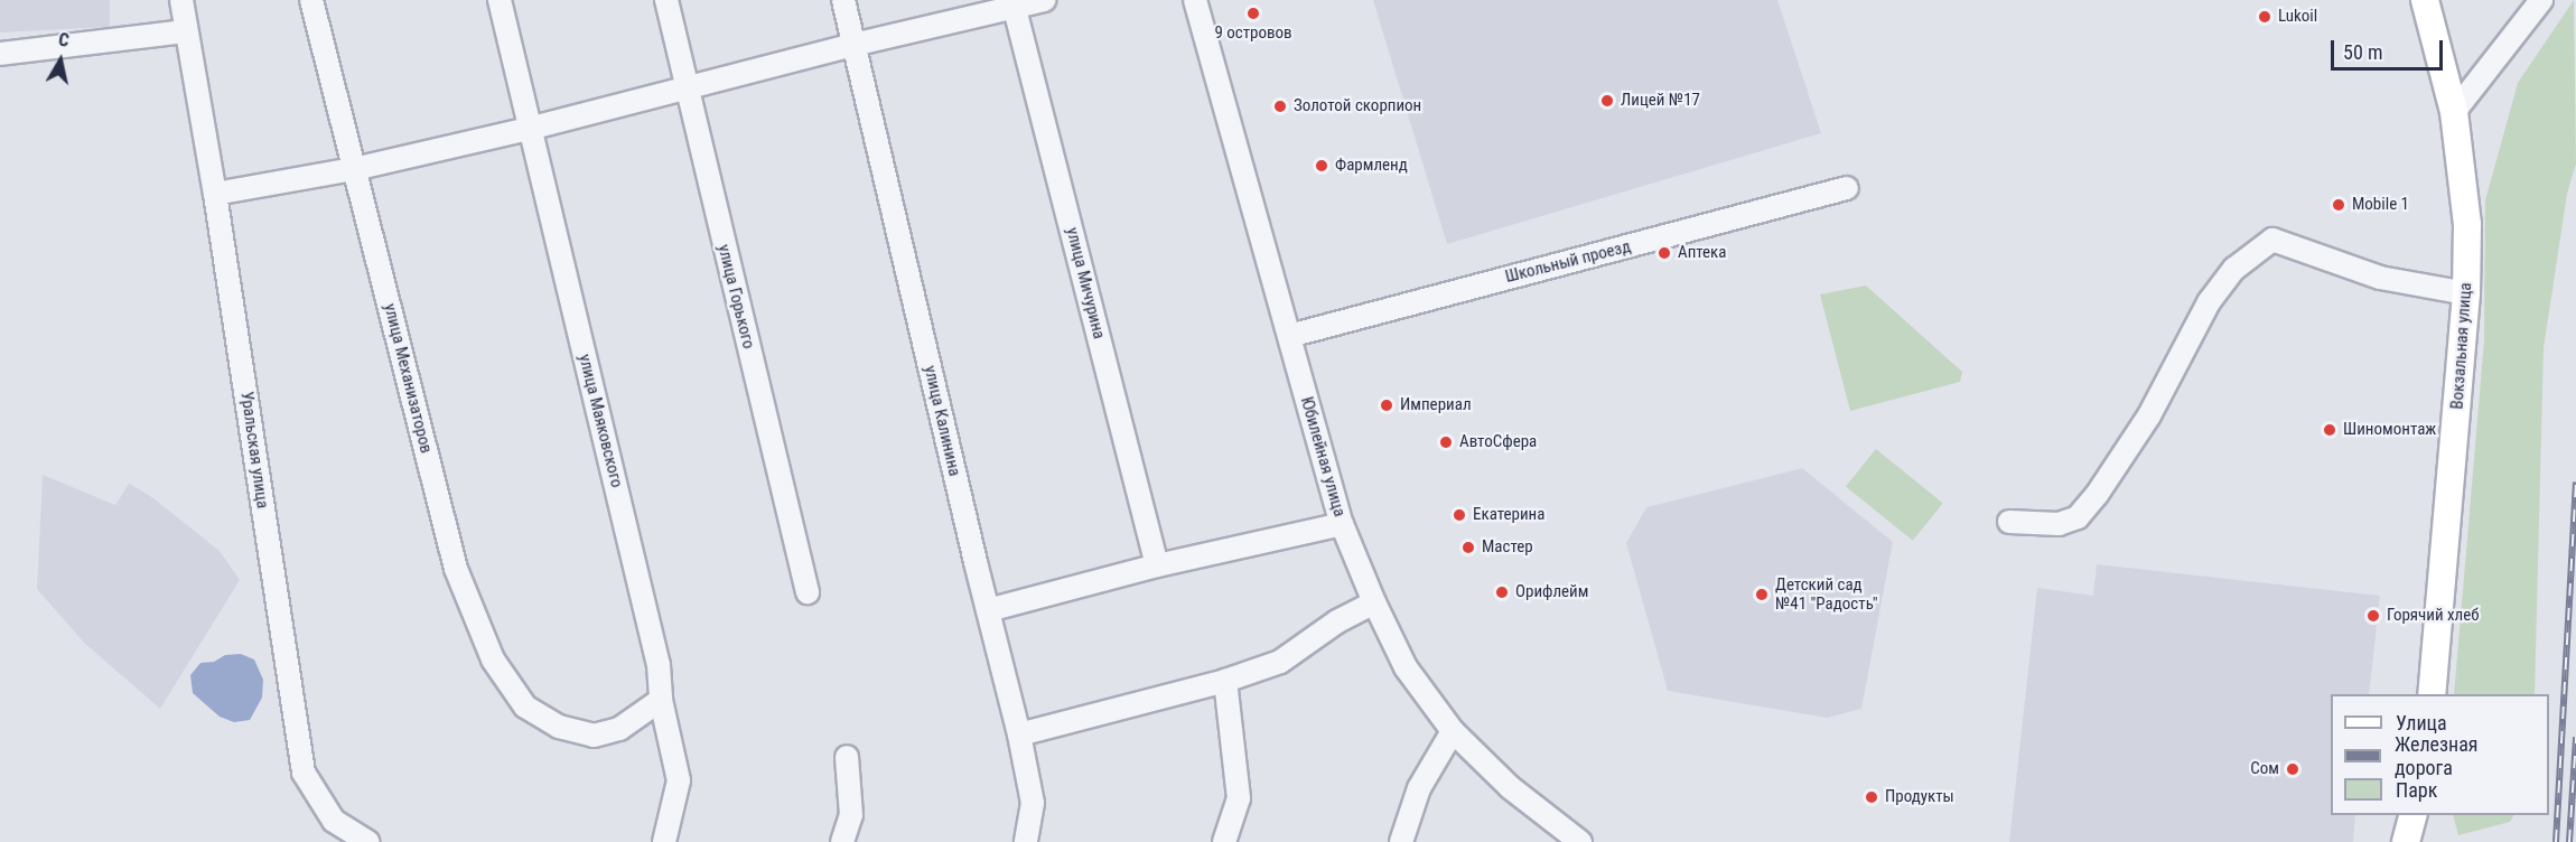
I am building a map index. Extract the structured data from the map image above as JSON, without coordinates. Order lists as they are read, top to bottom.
{
  "streets": {
    "main road": ["Вокзальная улица"],
    "street": [
      "Школьный проезд",
      "улица Мичурина",
      "улица Горького",
      "улица Механизаторов",
      "улица Маяковского",
      "улица Калинина",
      "Уральская улица",
      "Юбилейная улица"
    ]
  },
  "crossings": [
    ["Школьный проезд", "Юбилейная улица"],
    ["улица Механизаторов", "улица Маяковского"]
  ],
  "places": [
    "9 островов",
    "Lukoil",
    "Лицей №17",
    "Золотой скорпион",
    "Фармленд",
    "Mobile 1",
    "Аптека",
    "Империал",
    "Шиномонтаж",
    "АвтоСфера",
    "Екатерина",
    "Мастер",
    "Орифлейм",
    "Детский сад №41 \"Радость\"",
    "Горячий хлеб",
    "Сом",
    "Продукты"
  ],
  "legend": ["Улица", "Железная дорога", "Парк"],
  "scale_bar": "50 m",
  "north": "top"
}
